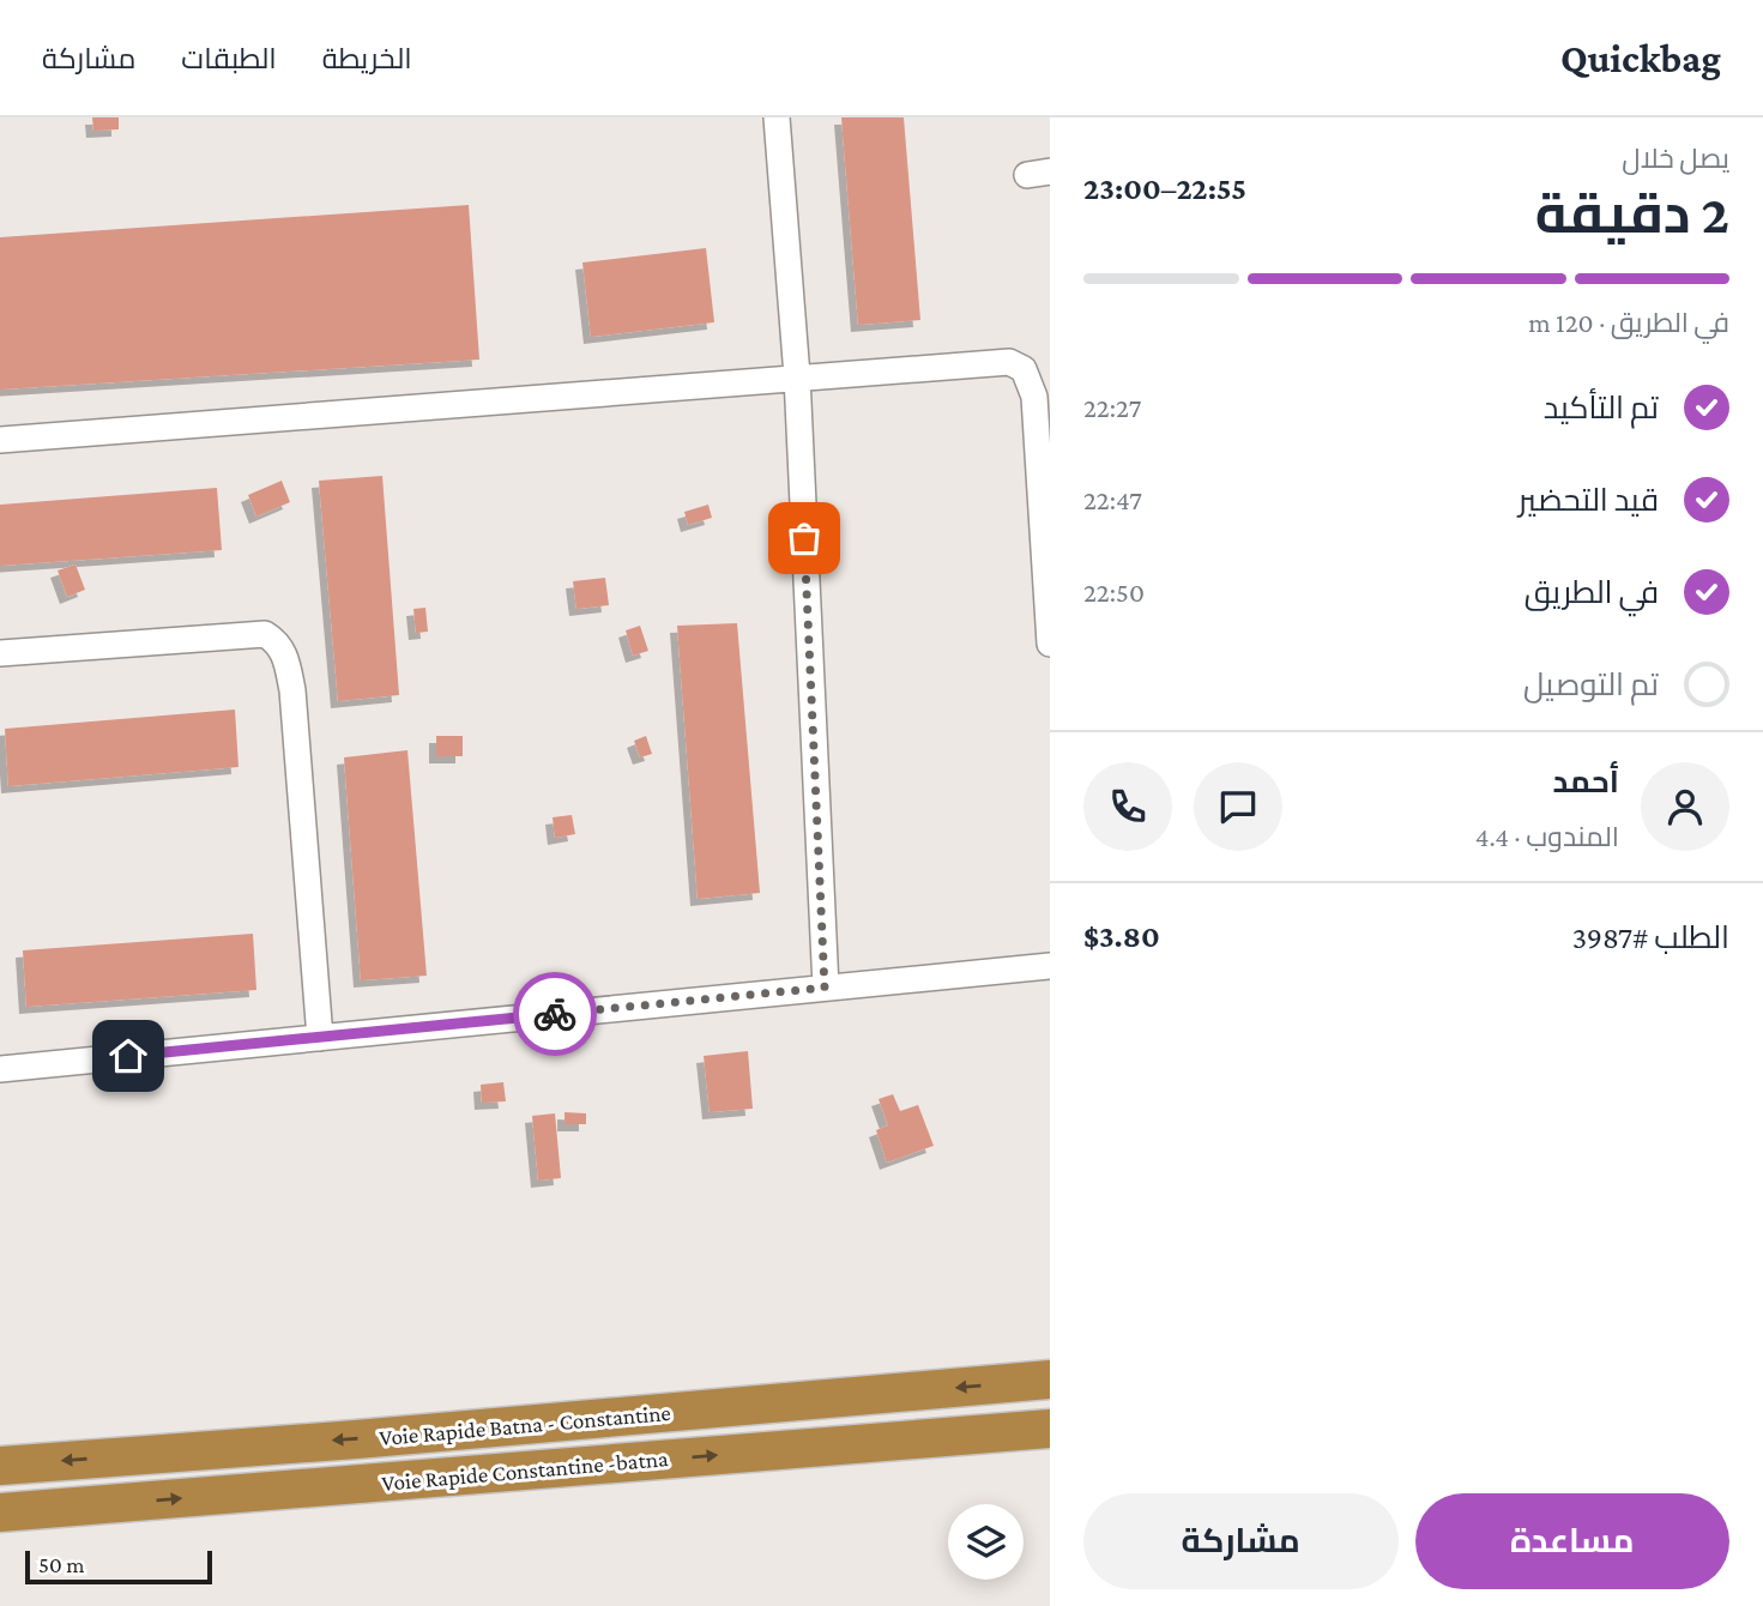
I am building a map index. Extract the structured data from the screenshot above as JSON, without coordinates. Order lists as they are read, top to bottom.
{
  "streets": {
    "highway": ["Voie Rapide Batna - Constantine", "Voie Rapide Constantine -batna"]
  },
  "one_way": ["Voie Rapide Batna - Constantine", "Voie Rapide Constantine -batna"],
  "scale_bar": "50 m",
  "page": {
    "header": "Quickbag",
    "nav": ["الخريطة", "الطبقات", "مشاركة"],
    "heading": ["2 دقيقة", "يصل خلال", "22:55–23:00"],
    "panel": [
      "أحمد",
      "المندوب · 4.4",
      "الطلب #3987",
      "$3.80"
    ],
    "bar": "في الطريق · 120 m",
    "list": [
      ["تم التأكيد", "22:27"],
      ["قيد التحضير", "22:47"],
      ["في الطريق", "22:50"],
      "تم التوصيل"
    ],
    "buttons": ["مساعدة", "مشاركة"],
    "scale": "50 m"
  }
}
